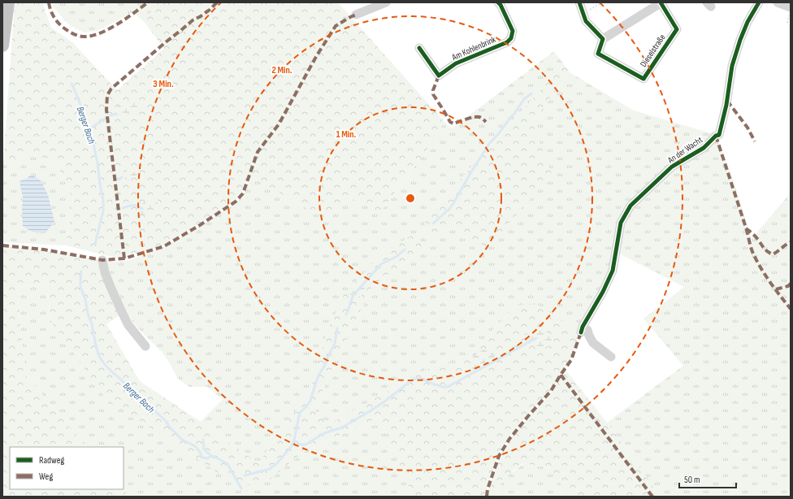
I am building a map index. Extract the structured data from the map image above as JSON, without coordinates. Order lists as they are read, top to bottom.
{
  "streets": {
    "street": ["Am Kohlenbrink", "Dieselstraße", "An der Wacht"]
  },
  "water": ["Berger Bach"],
  "legend": ["Radweg", "Weg"],
  "scale_bar": "50 m",
  "rings": ["2 Min.", "3 Min.", "1 Min."]
}
